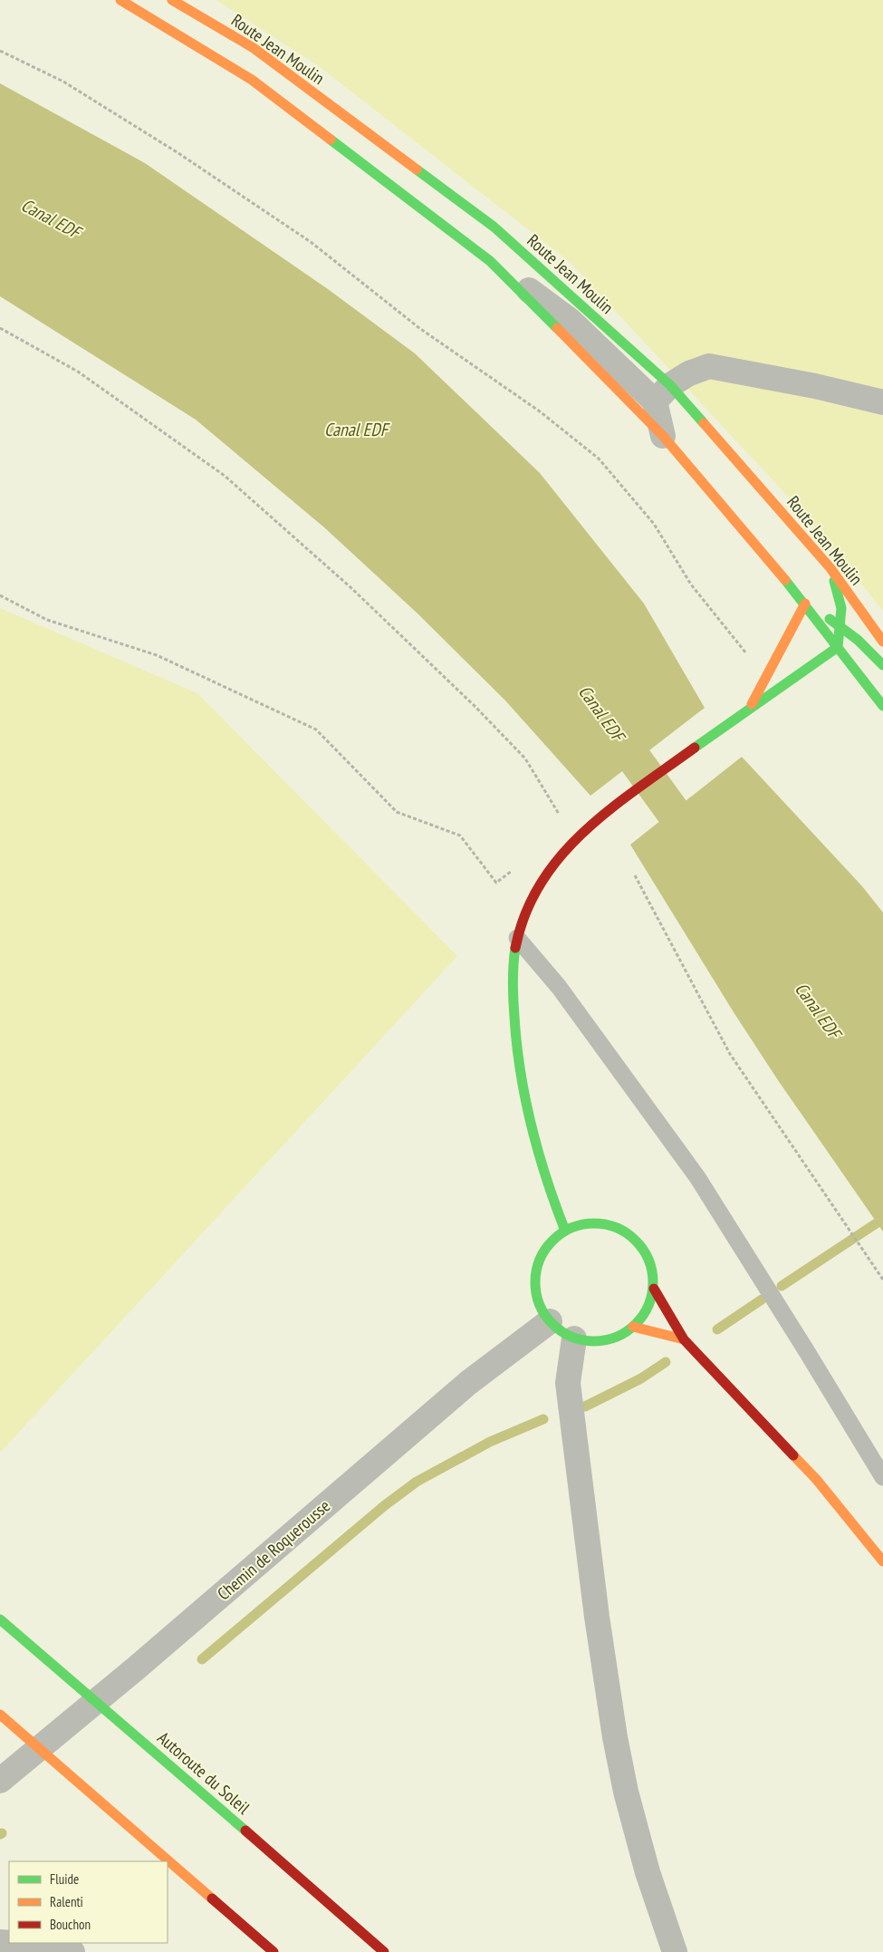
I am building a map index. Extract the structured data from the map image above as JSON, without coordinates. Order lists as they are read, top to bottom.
{
  "streets": {
    "main road": ["Route Jean Moulin", "Autoroute du Soleil"],
    "street": ["Chemin de Roquerousse"]
  },
  "water": ["Canal EDF"],
  "legend": ["Fluide", "Ralenti", "Bouchon"]
}
